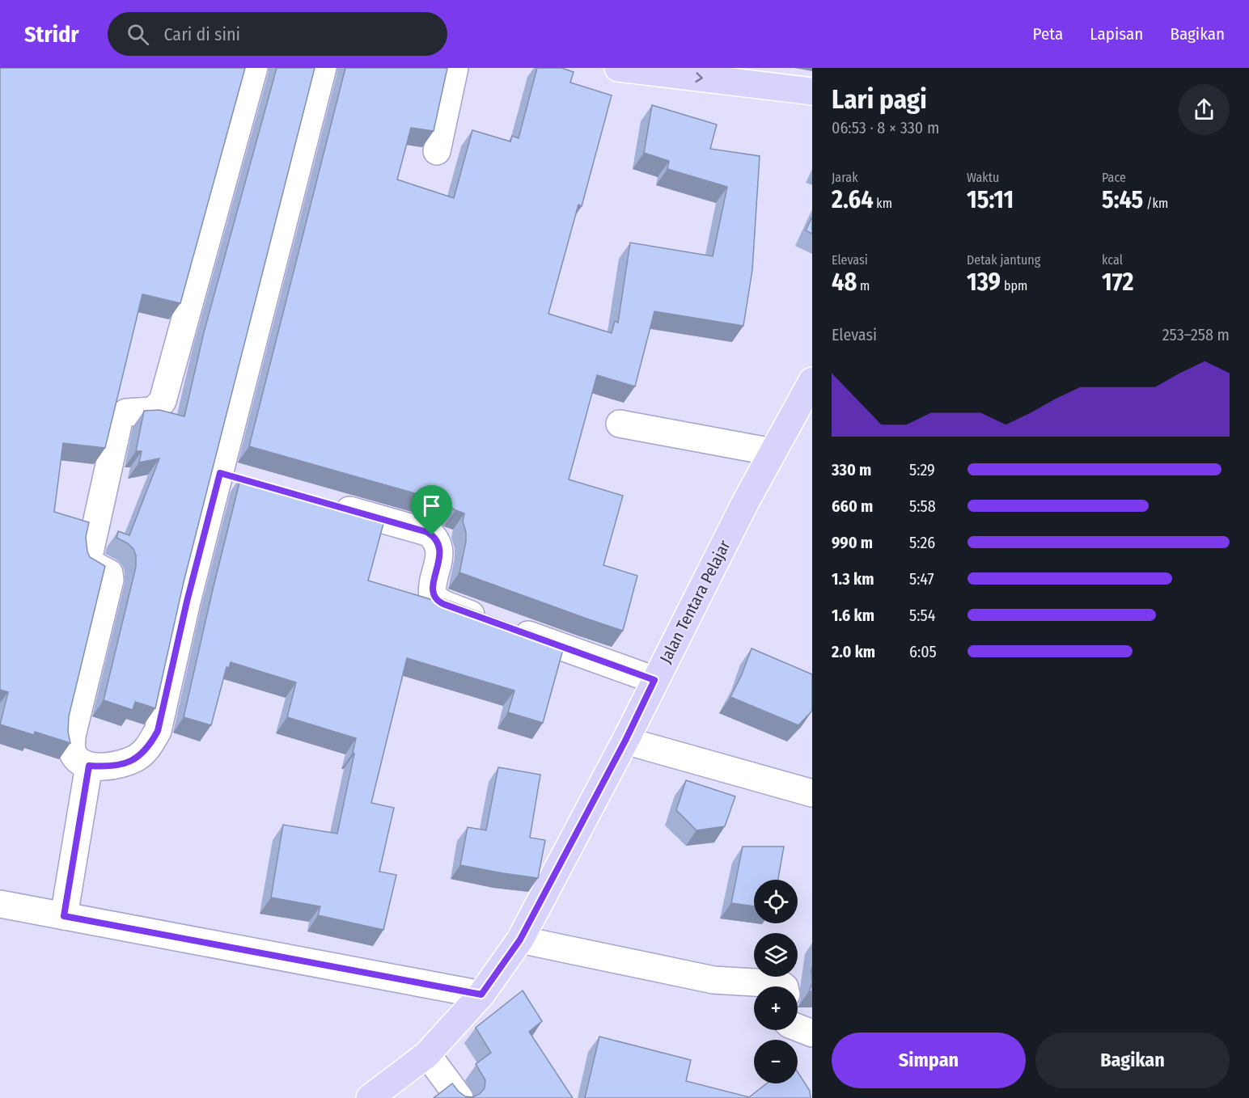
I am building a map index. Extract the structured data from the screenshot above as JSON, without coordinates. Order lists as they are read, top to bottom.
{
  "streets": {
    "main road": ["Jalan Tentara Pelajar"]
  },
  "page": {
    "header": "Stridr",
    "search": "Cari di sini",
    "nav": ["Peta", "Lapisan", "Bagikan"],
    "heading": ["Lari pagi", "06:53 · 8 × 330 m"],
    "stats": [
      ["Jarak", "2.64 km"],
      ["Waktu", "15:11"],
      ["Pace", "5:45 /km"],
      ["Elevasi", "48 m"],
      ["Detak jantung", "139 bpm"],
      ["kcal", "172"]
    ],
    "chart": ["Elevasi", "253–258 m"],
    "list": [
      {
        "name": "330 m",
        "note": "5:29"
      },
      {
        "name": "660 m",
        "note": "5:58"
      },
      {
        "name": "990 m",
        "note": "5:26"
      },
      {
        "name": "1.3 km",
        "note": "5:47"
      },
      {
        "name": "1.6 km",
        "note": "5:54"
      },
      {
        "name": "2.0 km",
        "note": "6:05"
      }
    ],
    "map_buttons": ["+", "−"],
    "buttons": ["Simpan", "Bagikan"]
  }
}
